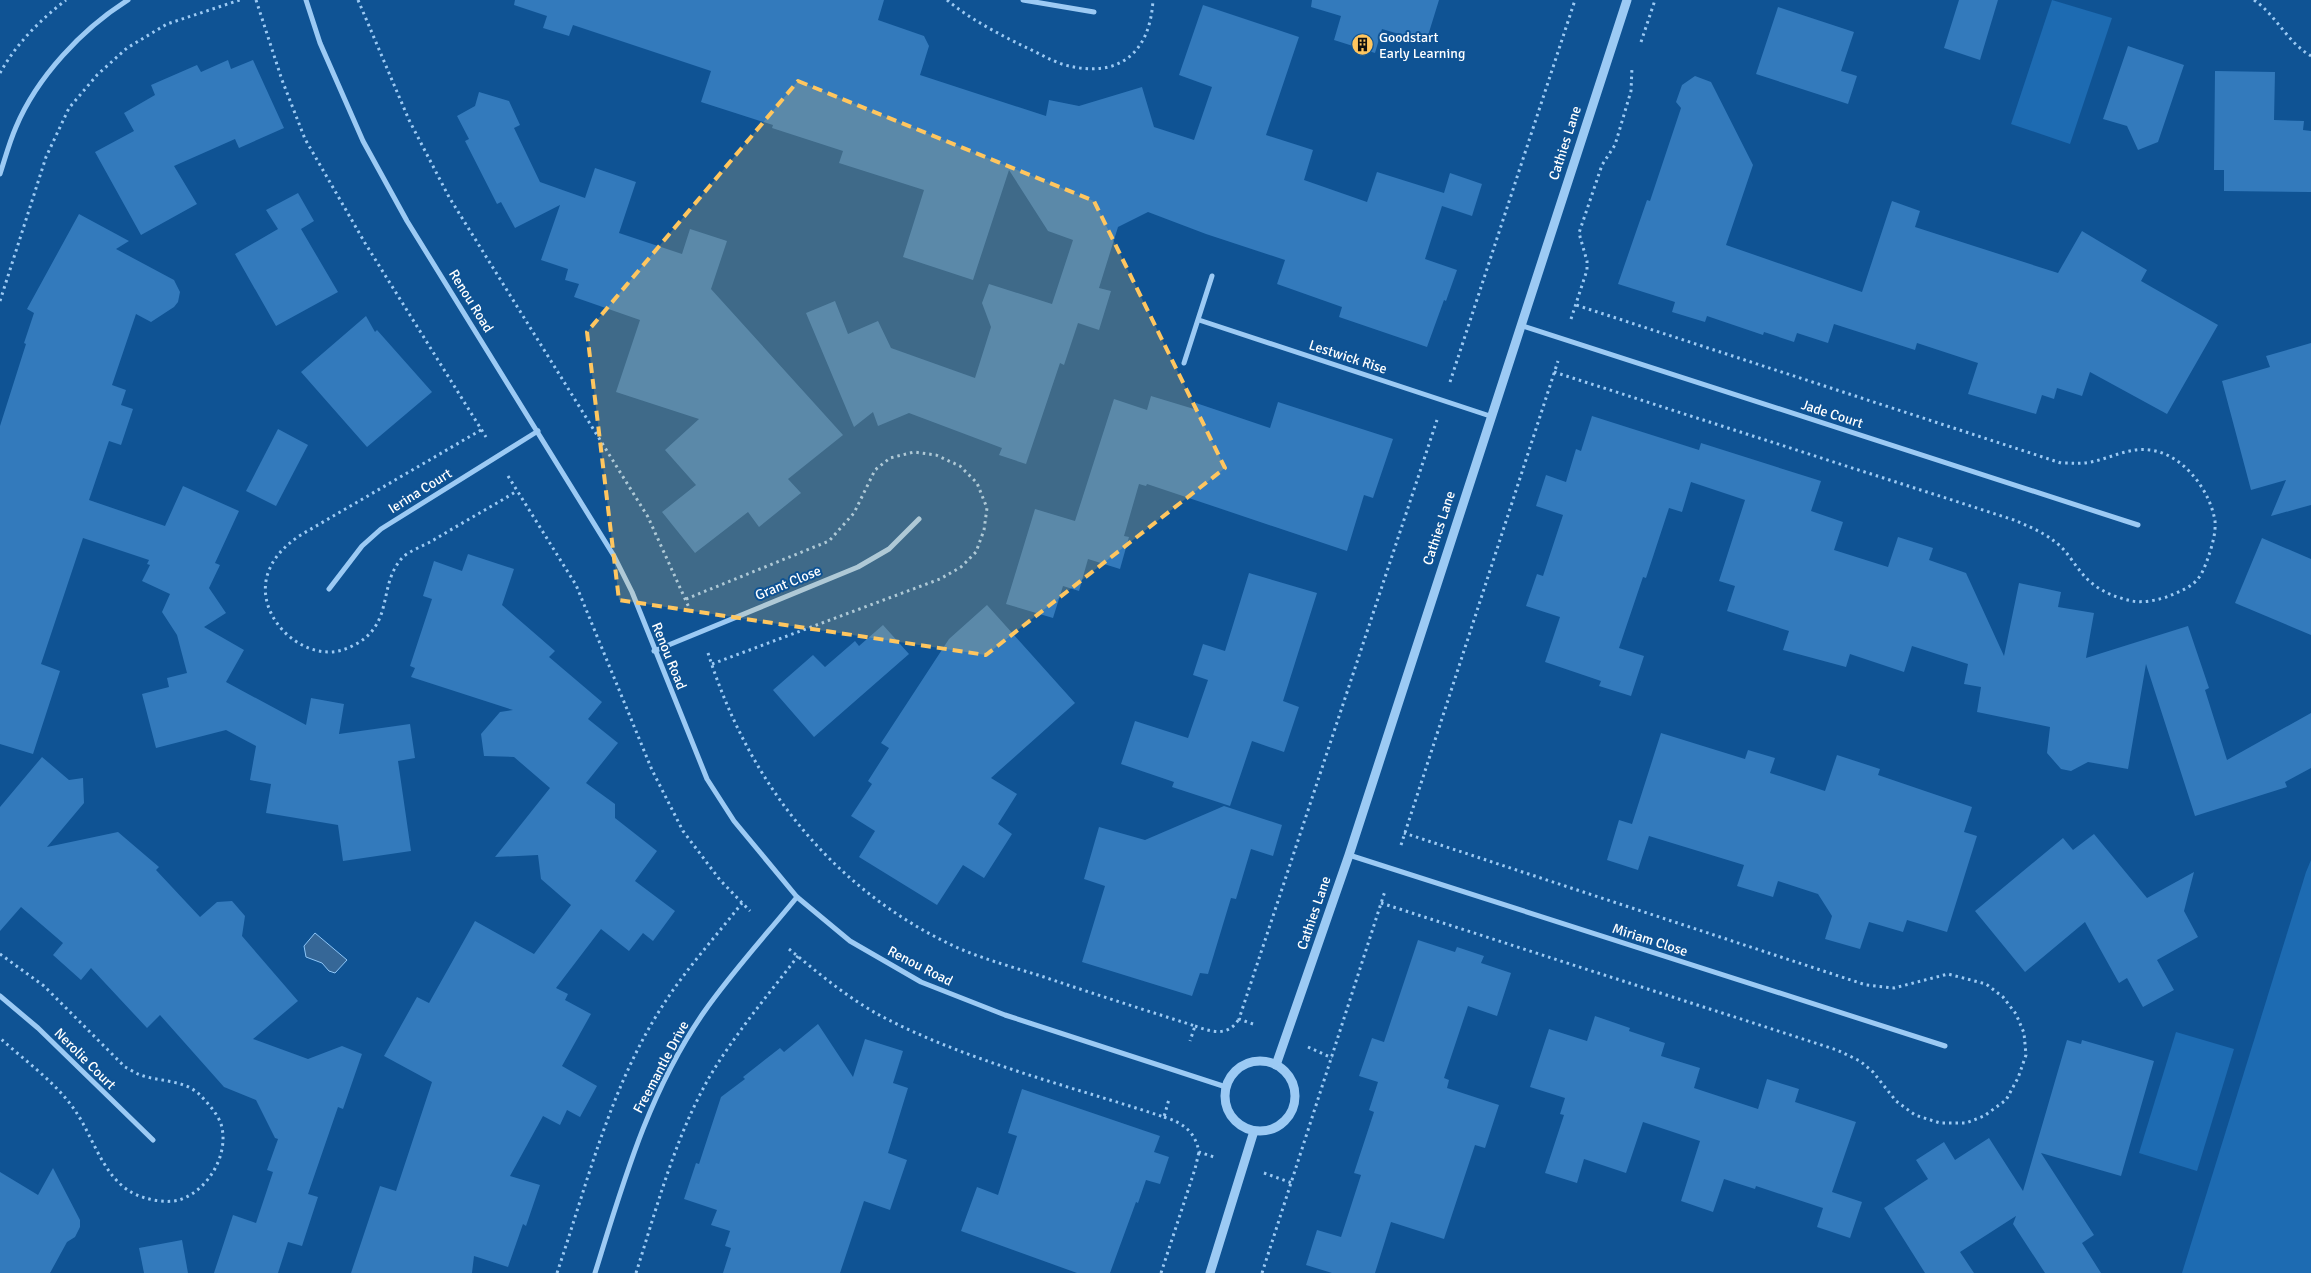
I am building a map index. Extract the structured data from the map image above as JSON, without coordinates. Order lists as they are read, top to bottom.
{
  "streets": {
    "street": [
      "Cathies Lane",
      "Renou Road",
      "Lestwick Rise",
      "Jade Court",
      "Ierina Court",
      "Grant Close",
      "Miriam Close",
      "Nerolie Court",
      "Freemantle Drive"
    ]
  },
  "crossings": [
    ["Cathies Lane", "Renou Road"],
    ["Cathies Lane", "Lestwick Rise"],
    ["Cathies Lane", "Jade Court"],
    ["Cathies Lane", "Miriam Close"],
    ["Renou Road", "Ierina Court"],
    ["Renou Road", "Grant Close"],
    ["Renou Road", "Freemantle Drive"]
  ],
  "places": {
    "building": ["Goodstart Early Learning"]
  }
}
